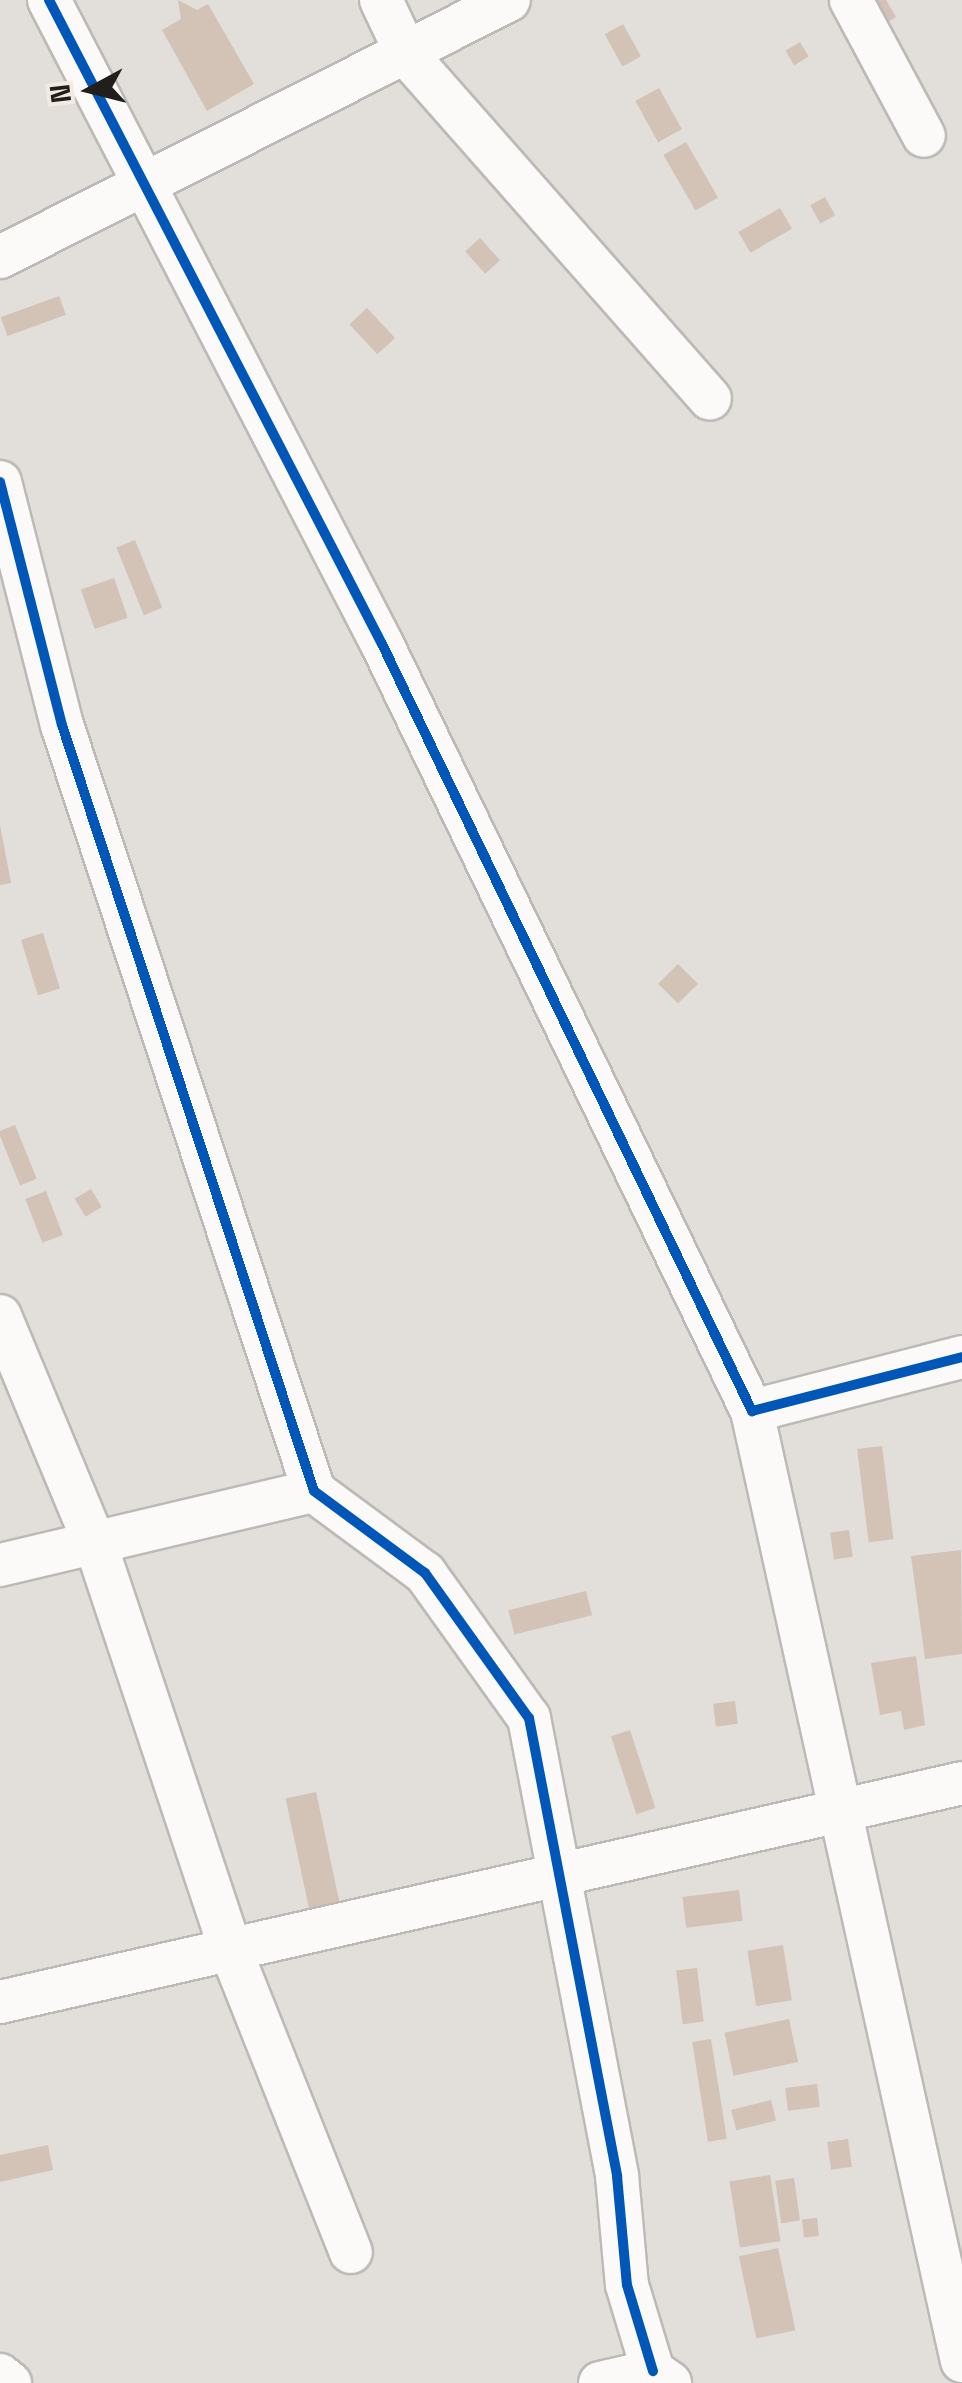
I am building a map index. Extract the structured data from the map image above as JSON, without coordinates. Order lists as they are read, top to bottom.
{
  "north": "left"
}
